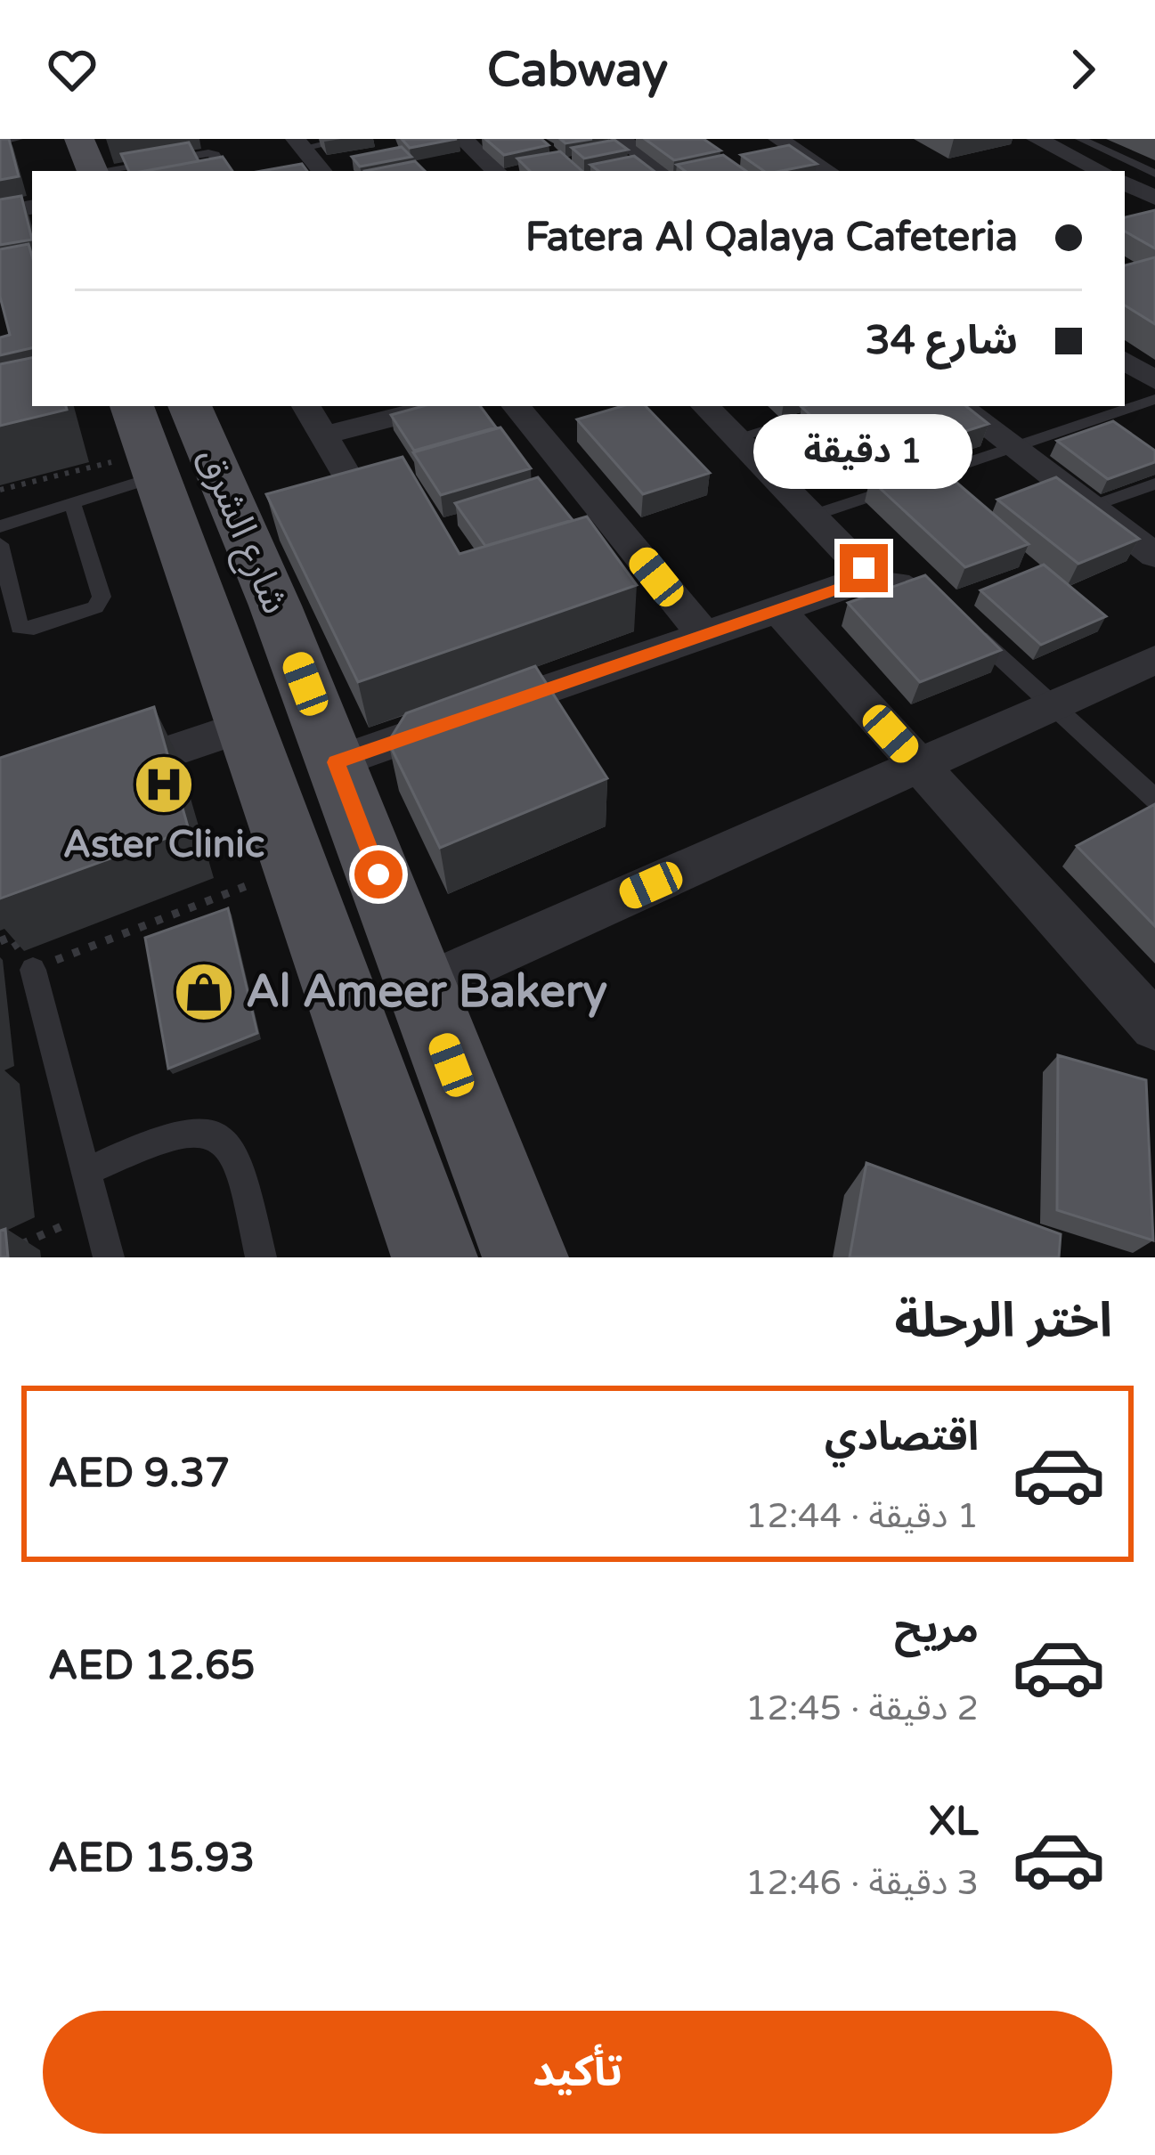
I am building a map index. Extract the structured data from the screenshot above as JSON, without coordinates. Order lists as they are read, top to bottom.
{
  "streets": {
    "main road": ["شارع الشرق"]
  },
  "places": {
    "hospital": ["Aster Clinic"],
    "shop": ["Al Ameer Bakery"]
  },
  "page": {
    "header": "Cabway",
    "banner": ["Fatera Al Qalaya Cafeteria", "شارع 34"],
    "bubble": "1 دقيقة",
    "heading": "اختر الرحلة",
    "list": [
      {
        "name": "اقتصادي",
        "note": "1 دقيقة · 12:44",
        "value": "AED 9.37"
      },
      {
        "name": "مريح",
        "note": "2 دقيقة · 12:45",
        "value": "AED 12.65"
      },
      {
        "name": "XL",
        "note": "3 دقيقة · 12:46",
        "value": "AED 15.93"
      }
    ],
    "buttons": "تأكيد"
  }
}
